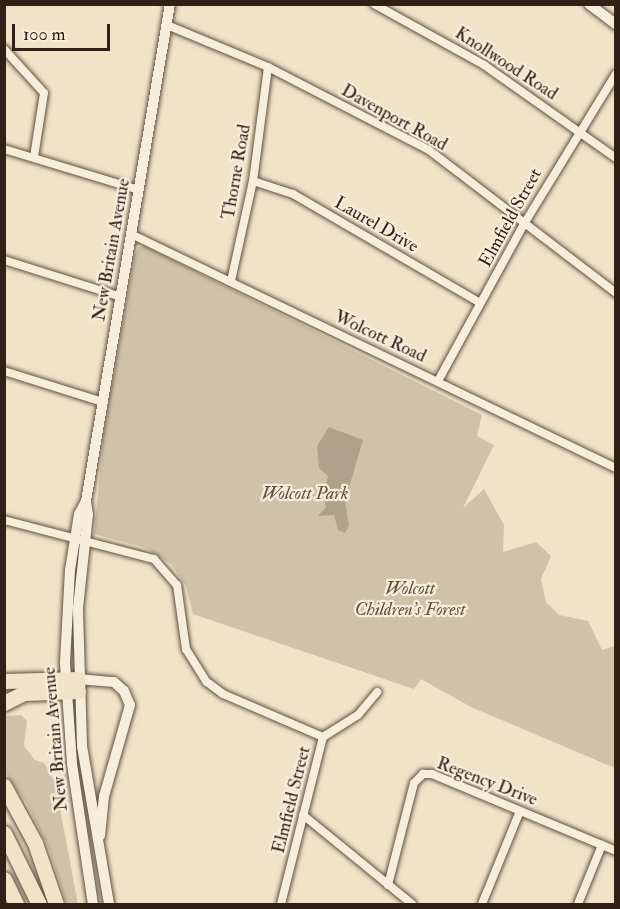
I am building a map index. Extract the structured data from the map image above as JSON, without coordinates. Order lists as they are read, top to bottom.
{
  "streets": {
    "main road": ["New Britain Avenue"],
    "street": [
      "Knollwood Road",
      "Davenport Road",
      "Thorne Road",
      "Elmfield Street",
      "Laurel Drive",
      "Wolcott Road",
      "Regency Drive"
    ]
  },
  "crossings": [
    ["Knollwood Road", "Elmfield Street"],
    ["Davenport Road", "Thorne Road"],
    ["Davenport Road", "Elmfield Street"],
    ["Davenport Road", "New Britain Avenue"],
    ["Thorne Road", "Laurel Drive"],
    ["Thorne Road", "Wolcott Road"],
    ["Elmfield Street", "Laurel Drive"],
    ["Elmfield Street", "Wolcott Road"],
    ["New Britain Avenue", "Wolcott Road"]
  ],
  "parks": ["Wolcott Park", "Wolcott Children's Forest"],
  "scale_bar": "100 m"
}
